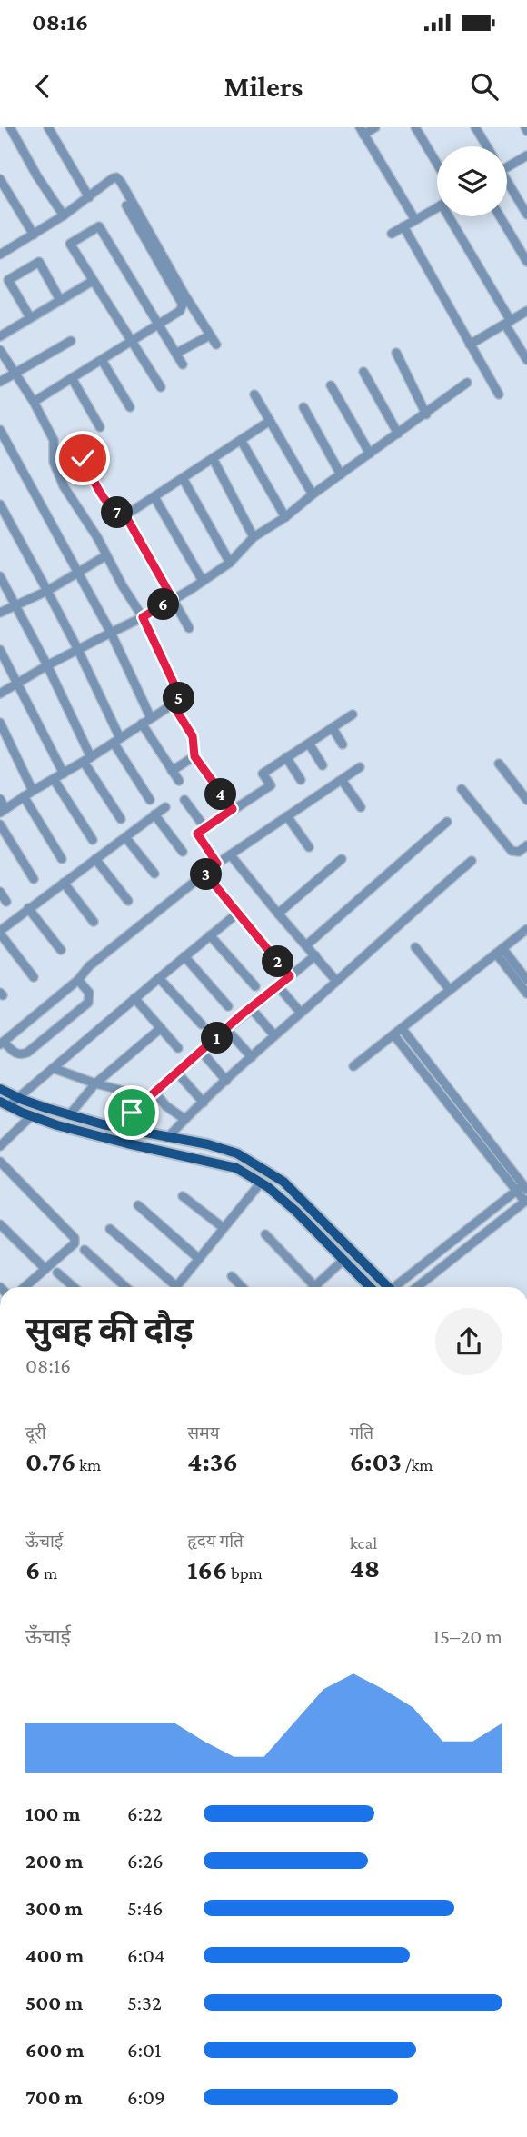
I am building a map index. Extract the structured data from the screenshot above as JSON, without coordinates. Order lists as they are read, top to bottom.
{
  "page": {
    "status": "08:16",
    "header": "Milers",
    "pins": [
      "7",
      "6",
      "5",
      "4",
      "3",
      "2",
      "1"
    ],
    "heading": ["सुबह की दौड़", "08:16"],
    "stats": [
      ["दूरी", "0.76 km"],
      ["समय", "4:36"],
      ["गति", "6:03 /km"],
      ["ऊँचाई", "6 m"],
      ["हृदय गति", "166 bpm"],
      ["kcal", "48"]
    ],
    "chart": ["ऊँचाई", "15–20 m"],
    "list": [
      {
        "name": "100 m",
        "note": "6:22"
      },
      {
        "name": "200 m",
        "note": "6:26"
      },
      {
        "name": "300 m",
        "note": "5:46"
      },
      {
        "name": "400 m",
        "note": "6:04"
      },
      {
        "name": "500 m",
        "note": "5:32"
      },
      {
        "name": "600 m",
        "note": "6:01"
      },
      {
        "name": "700 m",
        "note": "6:09"
      }
    ]
  }
}
